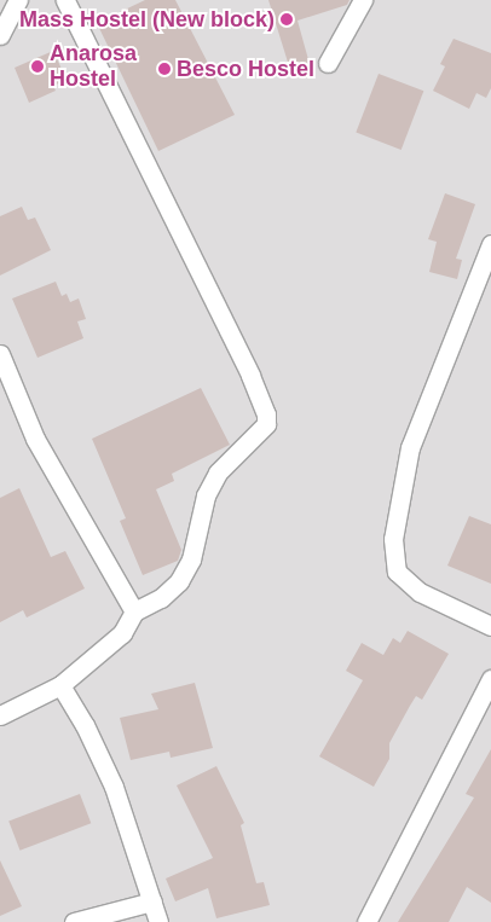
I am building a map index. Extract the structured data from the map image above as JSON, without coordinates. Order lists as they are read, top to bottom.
{
  "places": ["Mass Hostel (New block)", "Anarosa Hostel", "Besco Hostel"]
}
